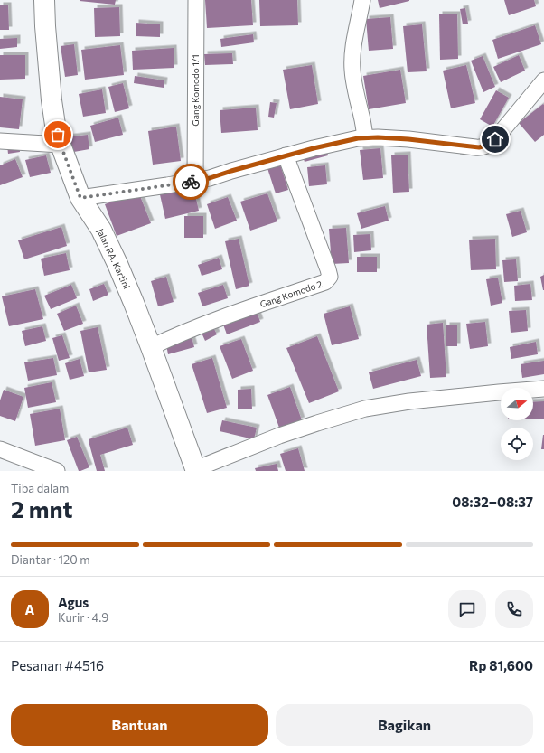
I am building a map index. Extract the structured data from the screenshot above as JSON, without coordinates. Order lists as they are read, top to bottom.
{
  "streets": {
    "street": ["Gang Komodo 1/1", "Jalan RA. Kartini", "Gang Komodo 2"]
  },
  "crossings": [
    ["Jalan RA. Kartini", "Gang Komodo 2"]
  ],
  "north": "right",
  "page": {
    "heading": ["2 mnt", "Tiba dalam", "08:32–08:37"],
    "panel": [
      "Agus",
      "Kurir · 4.9",
      "Pesanan #4516",
      "Rp 81,600"
    ],
    "bar": "Diantar · 120 m",
    "round": "A",
    "buttons": ["Bantuan", "Bagikan"]
  }
}
